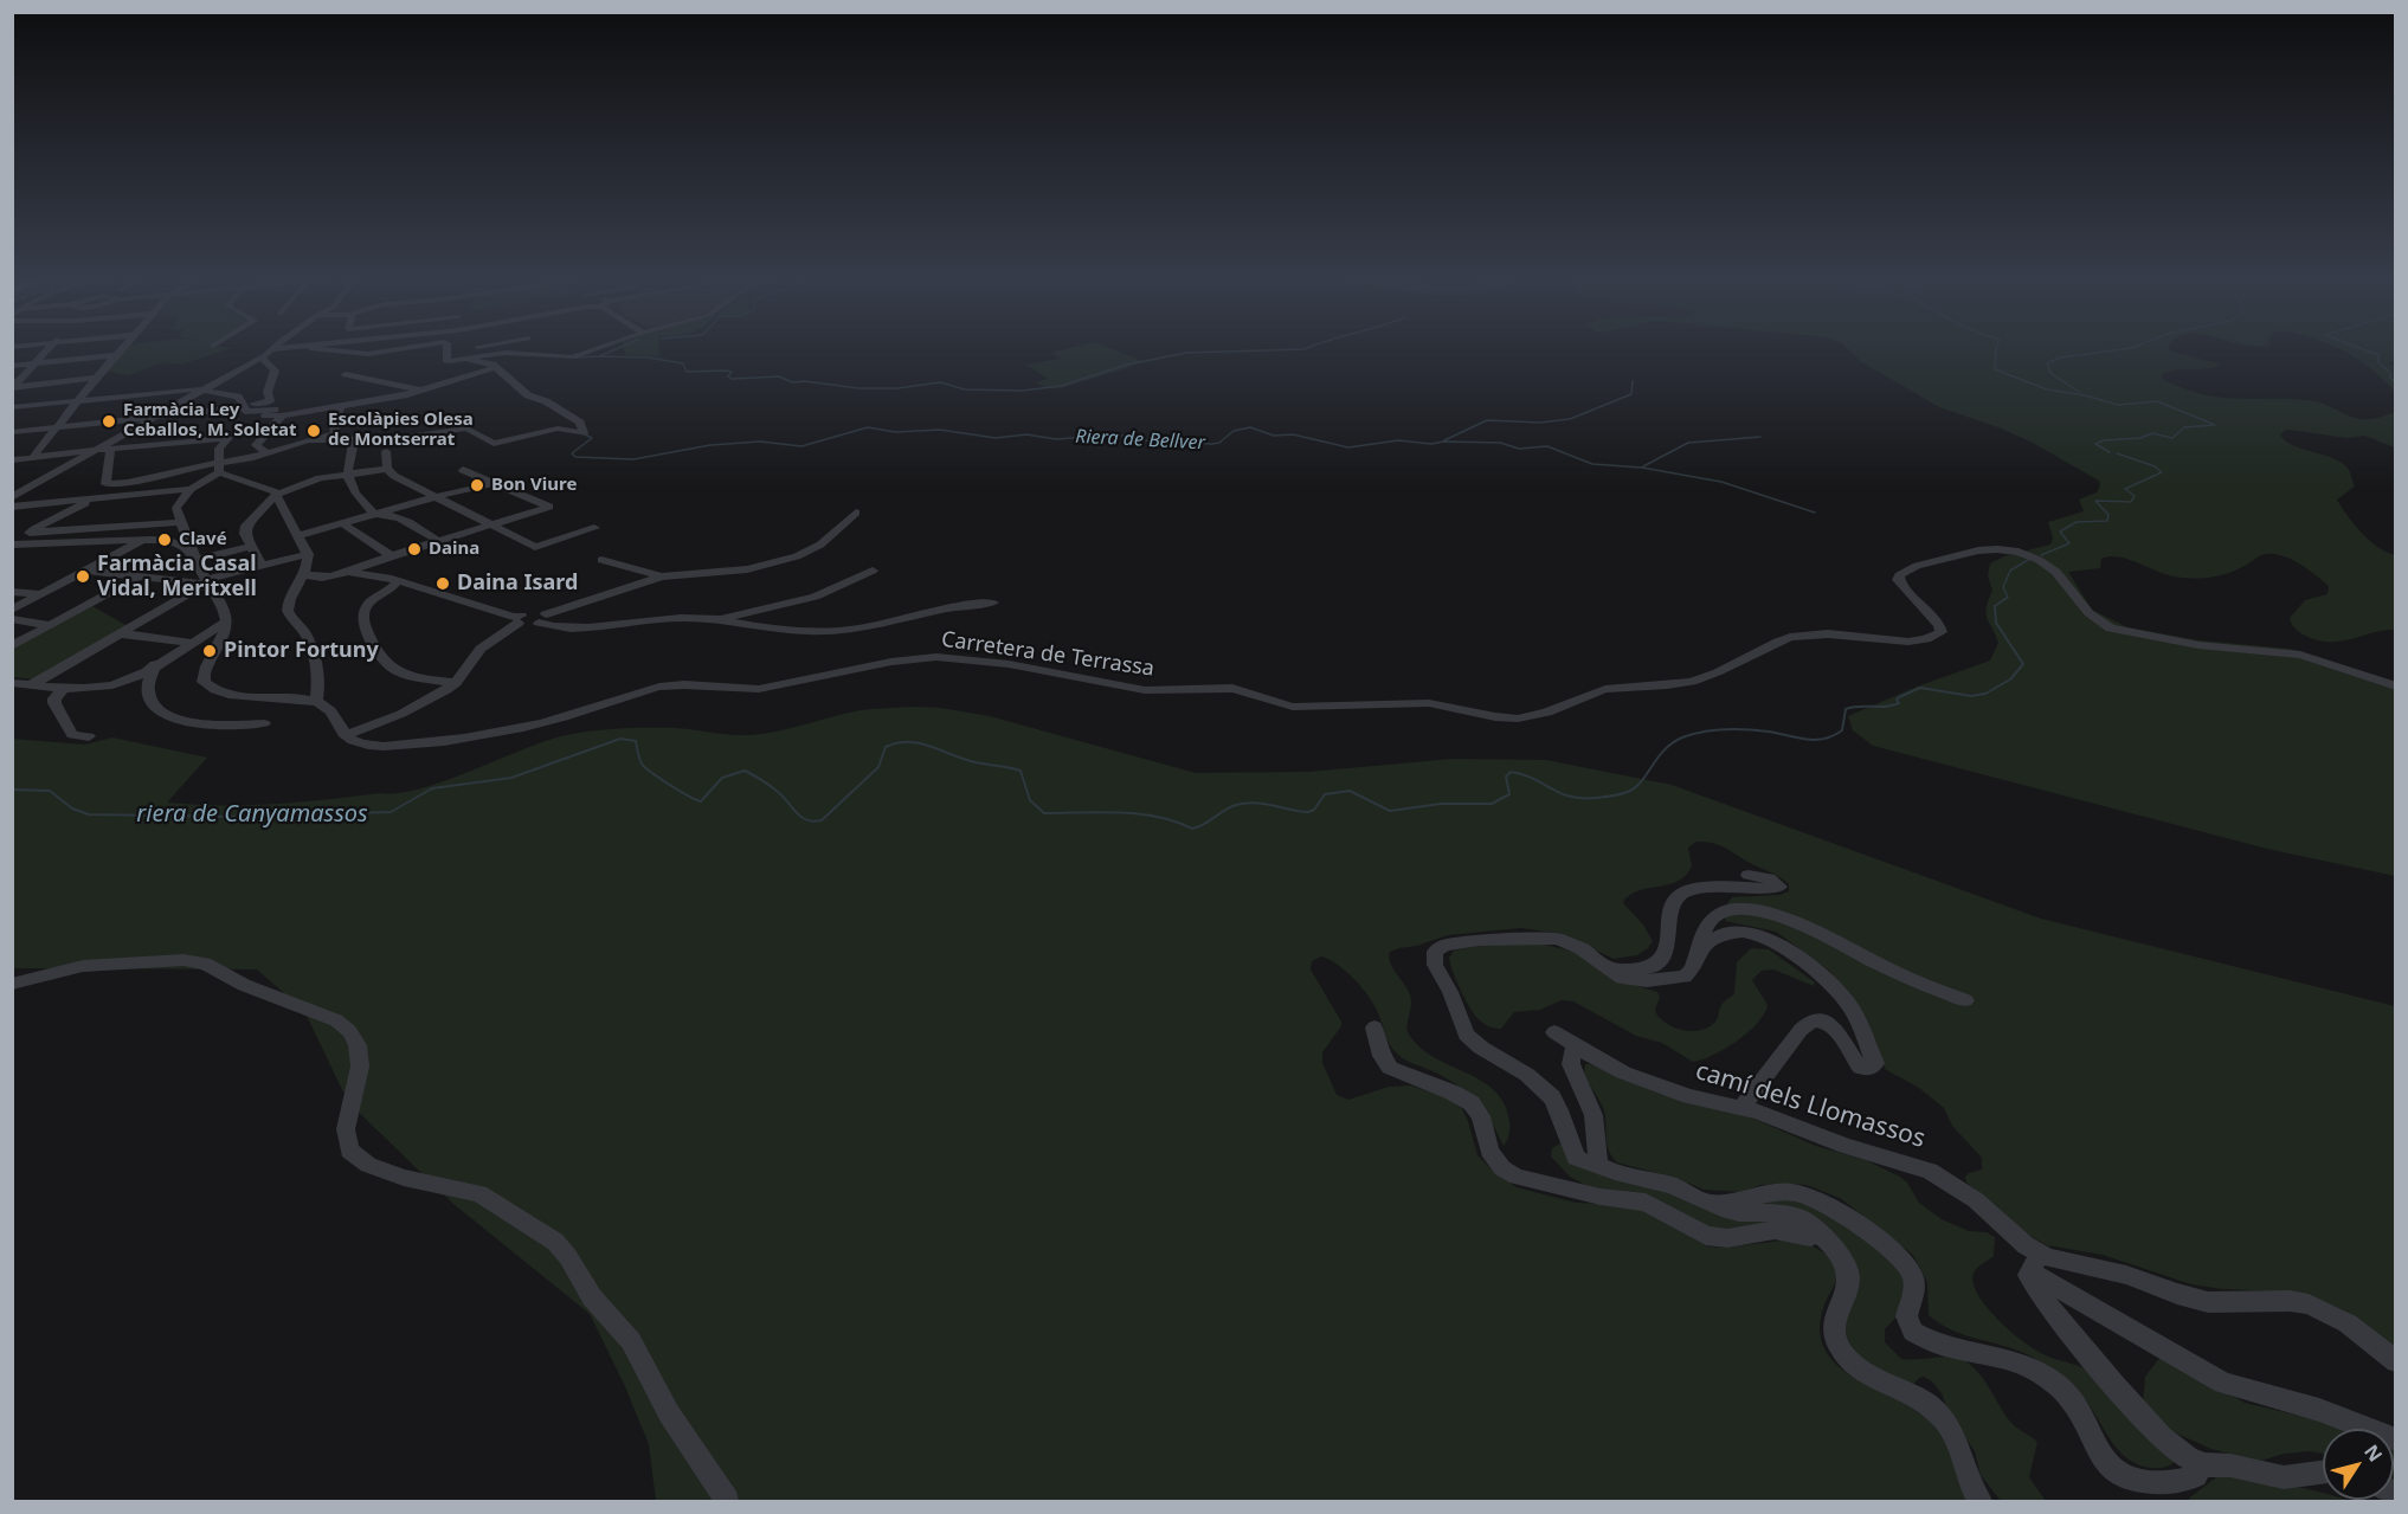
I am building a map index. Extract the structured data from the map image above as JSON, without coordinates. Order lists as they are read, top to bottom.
{
  "streets": {
    "street": ["Carretera de Terrassa", "camí dels Llomassos"]
  },
  "water": ["Riera de Bellver", "riera de Canyamassos"],
  "places": [
    "Farmàcia Ley Ceballos, M. Soletat",
    "Escolàpies Olesa de Montserrat",
    "Bon Viure",
    "Clavé",
    "Daina",
    "Farmàcia Casal Vidal, Meritxell",
    "Daina Isard",
    "Pintor Fortuny"
  ],
  "north": "top right"
}
